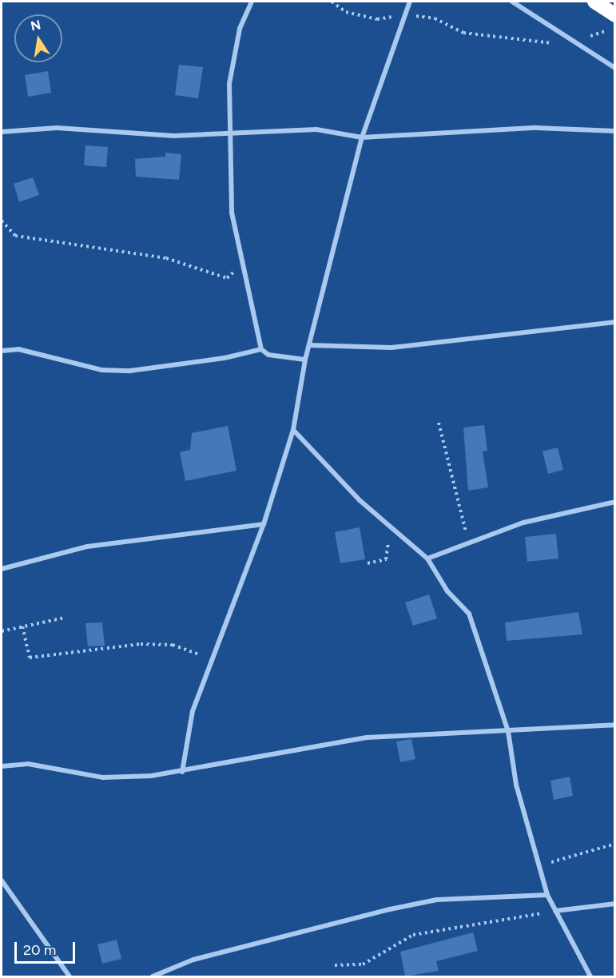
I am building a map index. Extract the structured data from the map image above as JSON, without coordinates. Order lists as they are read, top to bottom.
{
  "scale_bar": "20 m",
  "north": "top"
}
